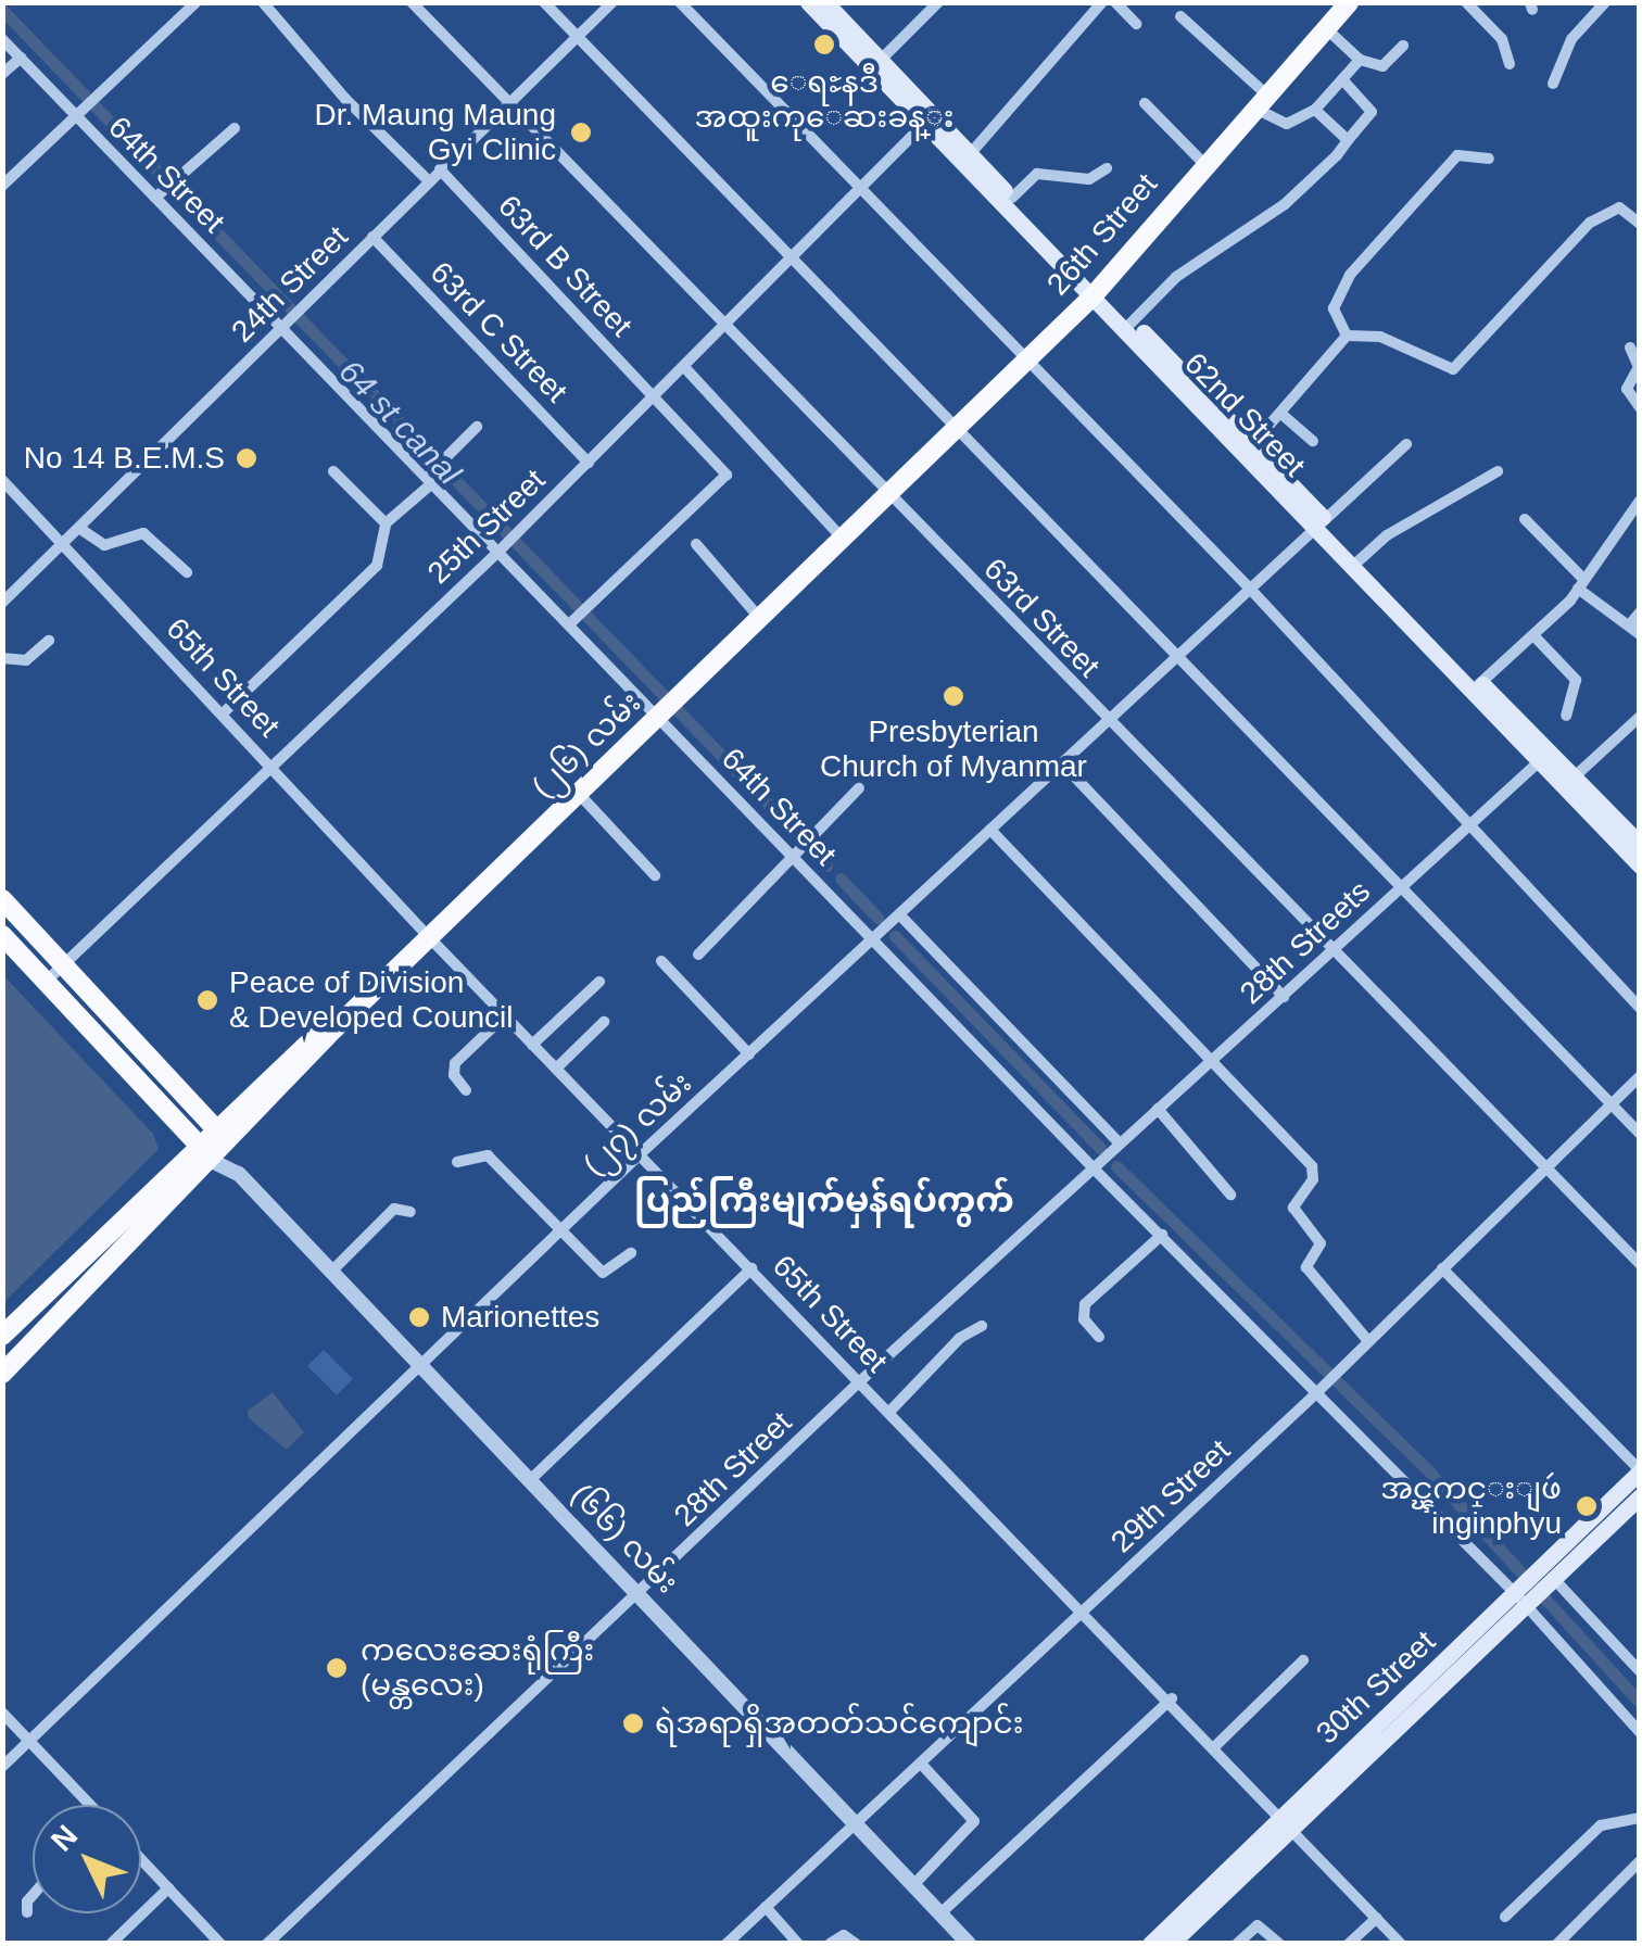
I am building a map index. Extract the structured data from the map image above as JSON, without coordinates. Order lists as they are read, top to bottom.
{
  "streets": {
    "main road": [
      "26th Street",
      "62nd Street",
      "(၂၆) လမ်း",
      "(၆၆) လမ်း",
      "30th Street"
    ],
    "street": [
      "64th Street",
      "63rd B Street",
      "24th Street",
      "63rd C Street",
      "25th Street",
      "63rd Street",
      "65th Street",
      "28th Streets",
      "(၂၇) လမ်း",
      "28th Street",
      "29th Street"
    ]
  },
  "crossings": [
    ["64th Street", "63rd B Street"],
    ["64th Street", "24th Street"],
    ["64th Street", "25th Street"],
    ["64th Street", "(၂၆) လမ်း"],
    ["64th Street", "28th Streets"],
    ["64th Street", "(၂၇) လမ်း"],
    ["64th Street", "28th Street"],
    ["64th Street", "29th Street"],
    ["64th Street", "30th Street"],
    ["26th Street", "62nd Street"],
    ["26th Street", "63rd Street"],
    ["26th Street", "(၂၆) လမ်း"],
    ["63rd B Street", "24th Street"],
    ["63rd B Street", "25th Street"],
    ["24th Street", "63rd C Street"],
    ["24th Street", "63rd Street"],
    ["24th Street", "65th Street"],
    ["63rd C Street", "25th Street"],
    ["62nd Street", "25th Street"],
    ["62nd Street", "28th Streets"],
    ["62nd Street", "(၂၇) လမ်း"],
    ["25th Street", "63rd Street"],
    ["25th Street", "65th Street"],
    ["25th Street", "(၆၆) လမ်း"],
    ["63rd Street", "(၂၆) လမ်း"],
    ["63rd Street", "28th Streets"],
    ["63rd Street", "(၂၇) လမ်း"],
    ["63rd Street", "29th Street"],
    ["65th Street", "(၂၆) လမ်း"],
    ["65th Street", "(၂၇) လမ်း"],
    ["65th Street", "28th Street"],
    ["65th Street", "29th Street"],
    ["65th Street", "30th Street"],
    ["(၂၆) လမ်း", "(၆၆) လမ်း"],
    ["28th Streets", "28th Street"],
    ["(၂၇) လမ်း", "(၆၆) လမ်း"],
    ["28th Street", "(၆၆) လမ်း"],
    ["29th Street", "(၆၆) လမ်း"]
  ],
  "districts": ["ပြည်ကြီးမျက်မှန်ရပ်ကွက်"],
  "water": ["64 st canal"],
  "places": [
    "ေရႊနဒီ အထူးကုေဆးခန္း",
    "Dr. Maung Maung Gyi Clinic",
    "No 14 B.E.M.S",
    "Presbyterian Church of Myanmar",
    "Peace of Division & Developed Council",
    "Marionettes",
    "အင္ၾကင္းျဖဴ inginphyu",
    "ကလေးဆေးရုံကြီး (မန္တလေး)",
    "ရဲအရာရှိအတတ်သင်ကျောင်း"
  ],
  "north": "top left"
}
